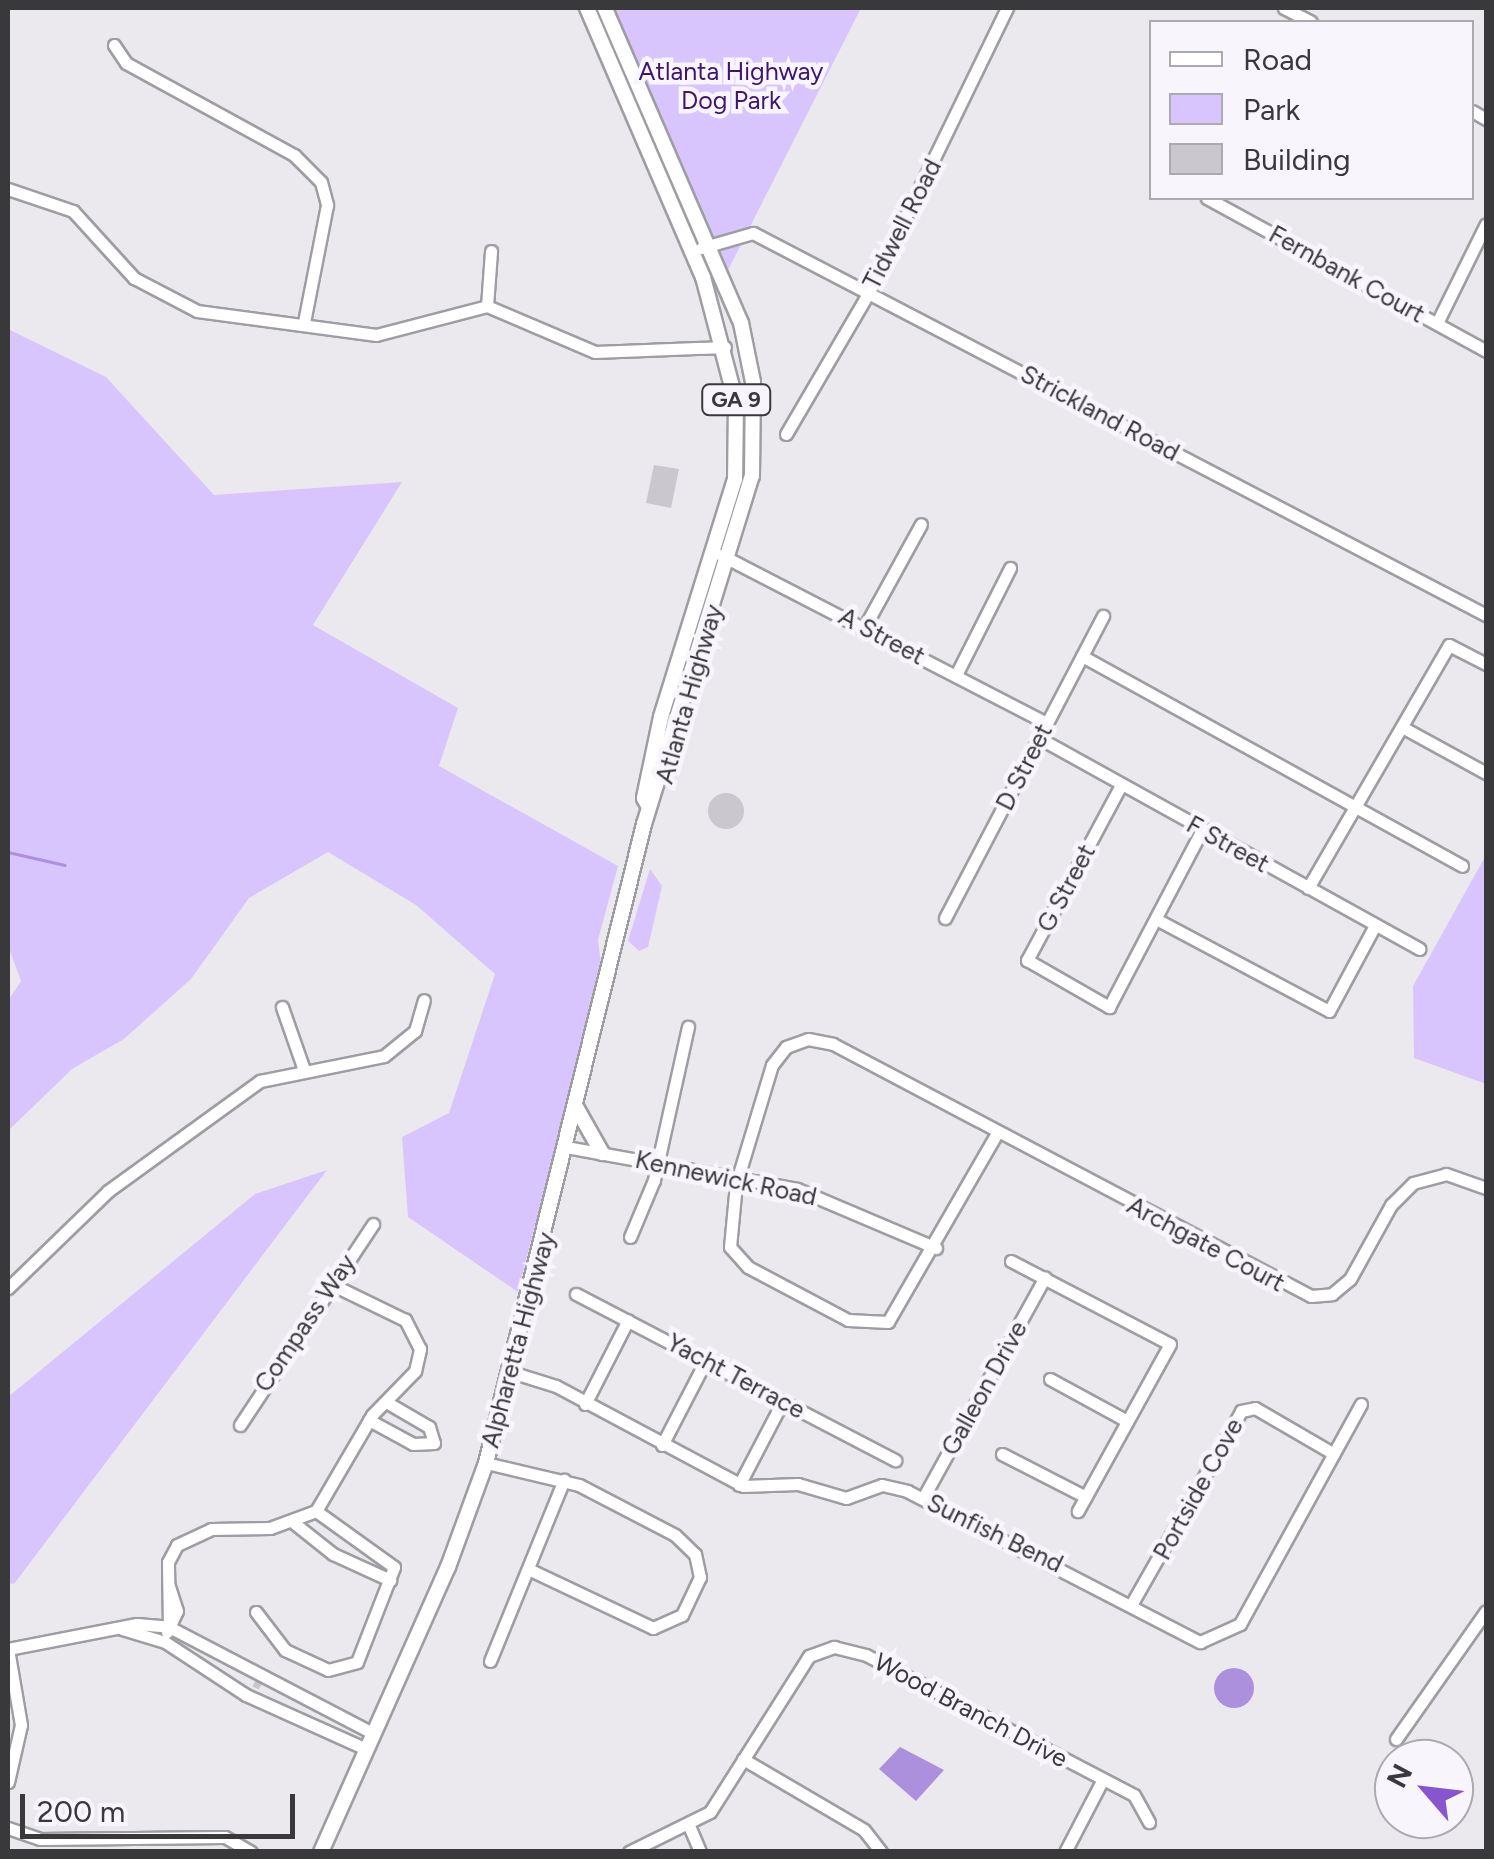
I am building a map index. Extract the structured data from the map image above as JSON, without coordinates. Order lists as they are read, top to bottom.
{
  "streets": {
    "main road": ["GA 9", "Atlanta Highway", "Alpharetta Highway"],
    "street": [
      "Tidwell Road",
      "Fernbank Court",
      "Strickland Road",
      "A Street",
      "D Street",
      "F Street",
      "G Street",
      "Kennewick Road",
      "Archgate Court",
      "Compass Way",
      "Yacht Terrace",
      "Galleon Drive",
      "Portside Cove",
      "Sunfish Bend",
      "Wood Branch Drive"
    ]
  },
  "crossings": [
    ["Tidwell Road", "Strickland Road"],
    ["Strickland Road", "Atlanta Highway"],
    ["A Street", "Atlanta Highway"],
    ["A Street", "D Street"],
    ["Atlanta Highway", "Alpharetta Highway"],
    ["D Street", "F Street"],
    ["F Street", "G Street"],
    ["Kennewick Road", "Archgate Court"],
    ["Kennewick Road", "Alpharetta Highway"],
    ["Alpharetta Highway", "Sunfish Bend"],
    ["Galleon Drive", "Sunfish Bend"],
    ["Portside Cove", "Sunfish Bend"]
  ],
  "parks": ["Atlanta Highway Dog Park"],
  "legend": ["Road", "Park", "Building"],
  "scale_bar": "200 m",
  "north": "top left"
}
